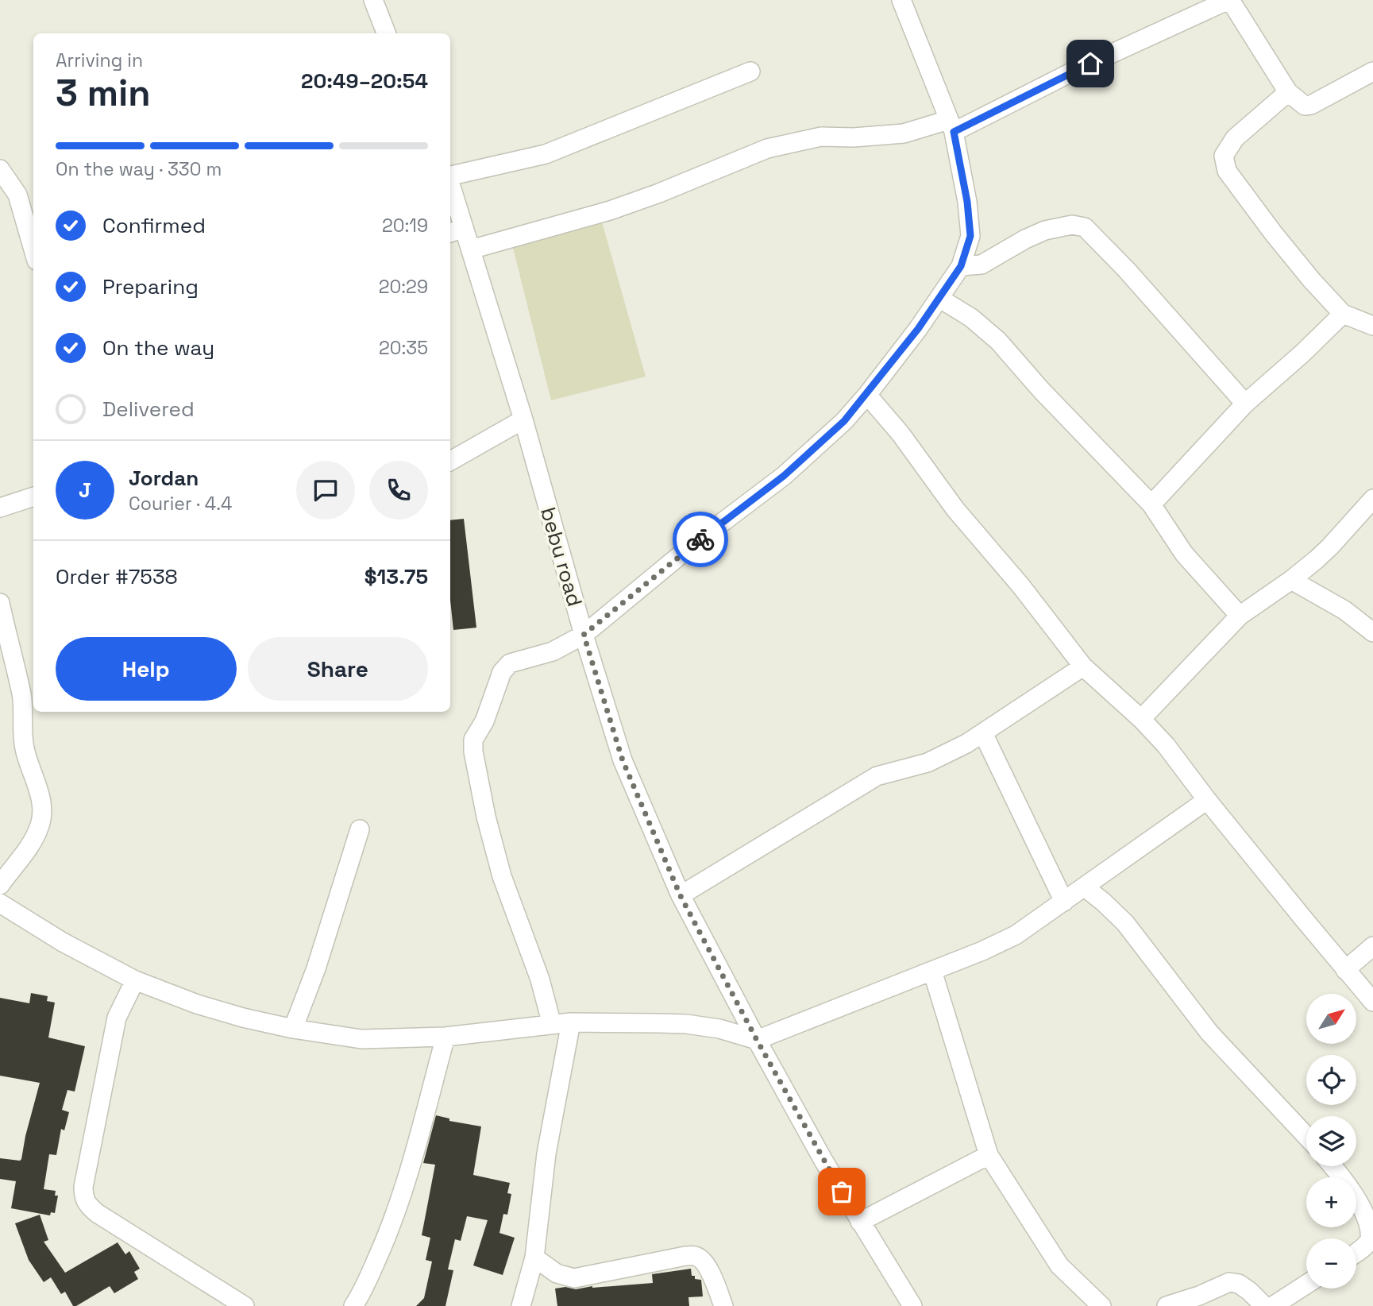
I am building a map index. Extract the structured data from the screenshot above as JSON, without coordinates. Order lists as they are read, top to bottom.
{
  "streets": {
    "street": ["bebu road"]
  },
  "north": "top right",
  "page": {
    "heading": ["3 min", "Arriving in", "20:49–20:54"],
    "panel": [
      "Jordan",
      "Courier · 4.4",
      "Order #7538",
      "$13.75"
    ],
    "bar": "On the way · 330 m",
    "list": [
      ["Confirmed", "20:19"],
      ["Preparing", "20:29"],
      ["On the way", "20:35"],
      "Delivered"
    ],
    "round": "J",
    "buttons": ["Help", "Share"],
    "map_buttons": ["+", "−"]
  }
}
